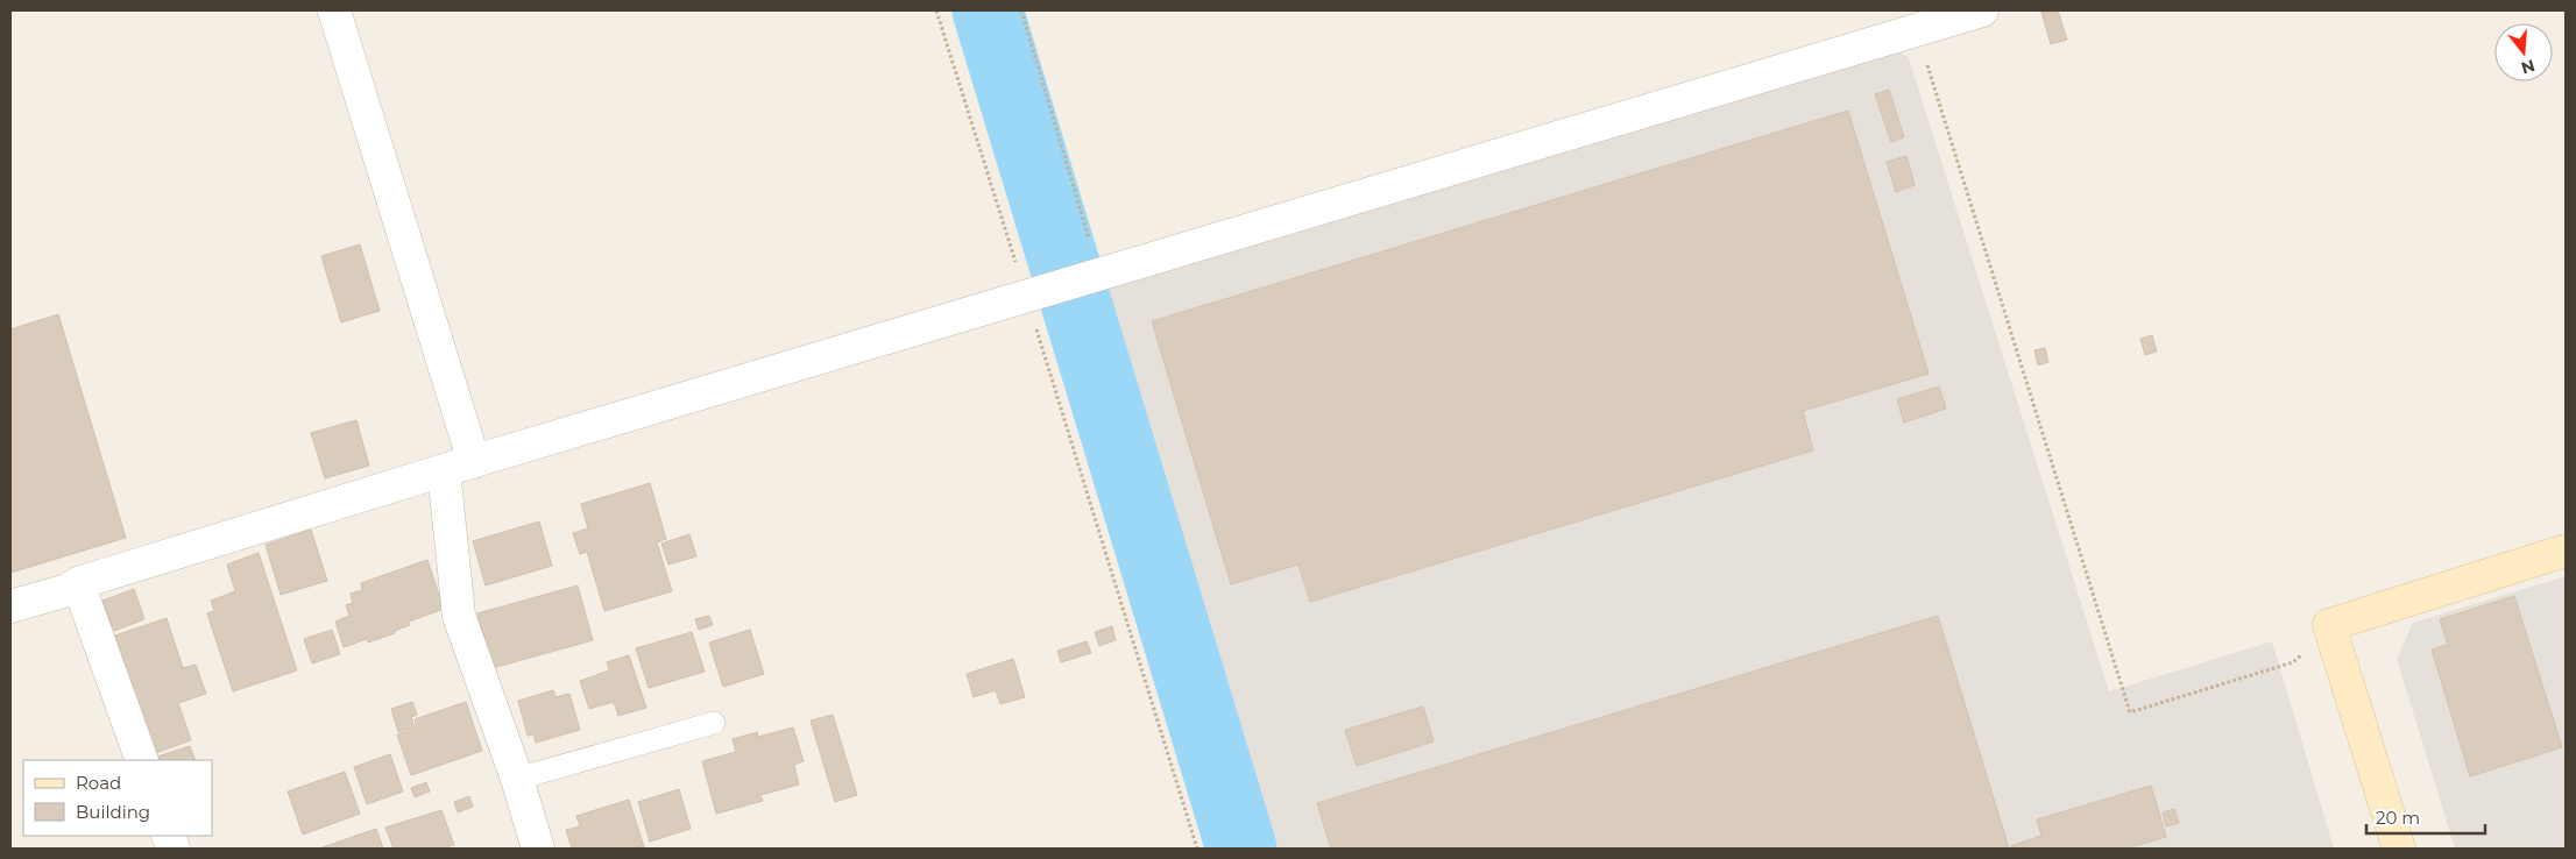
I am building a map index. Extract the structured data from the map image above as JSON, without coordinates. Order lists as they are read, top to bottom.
{
  "legend": ["Road", "Building"],
  "scale_bar": "20 m",
  "north": "bottom"
}
